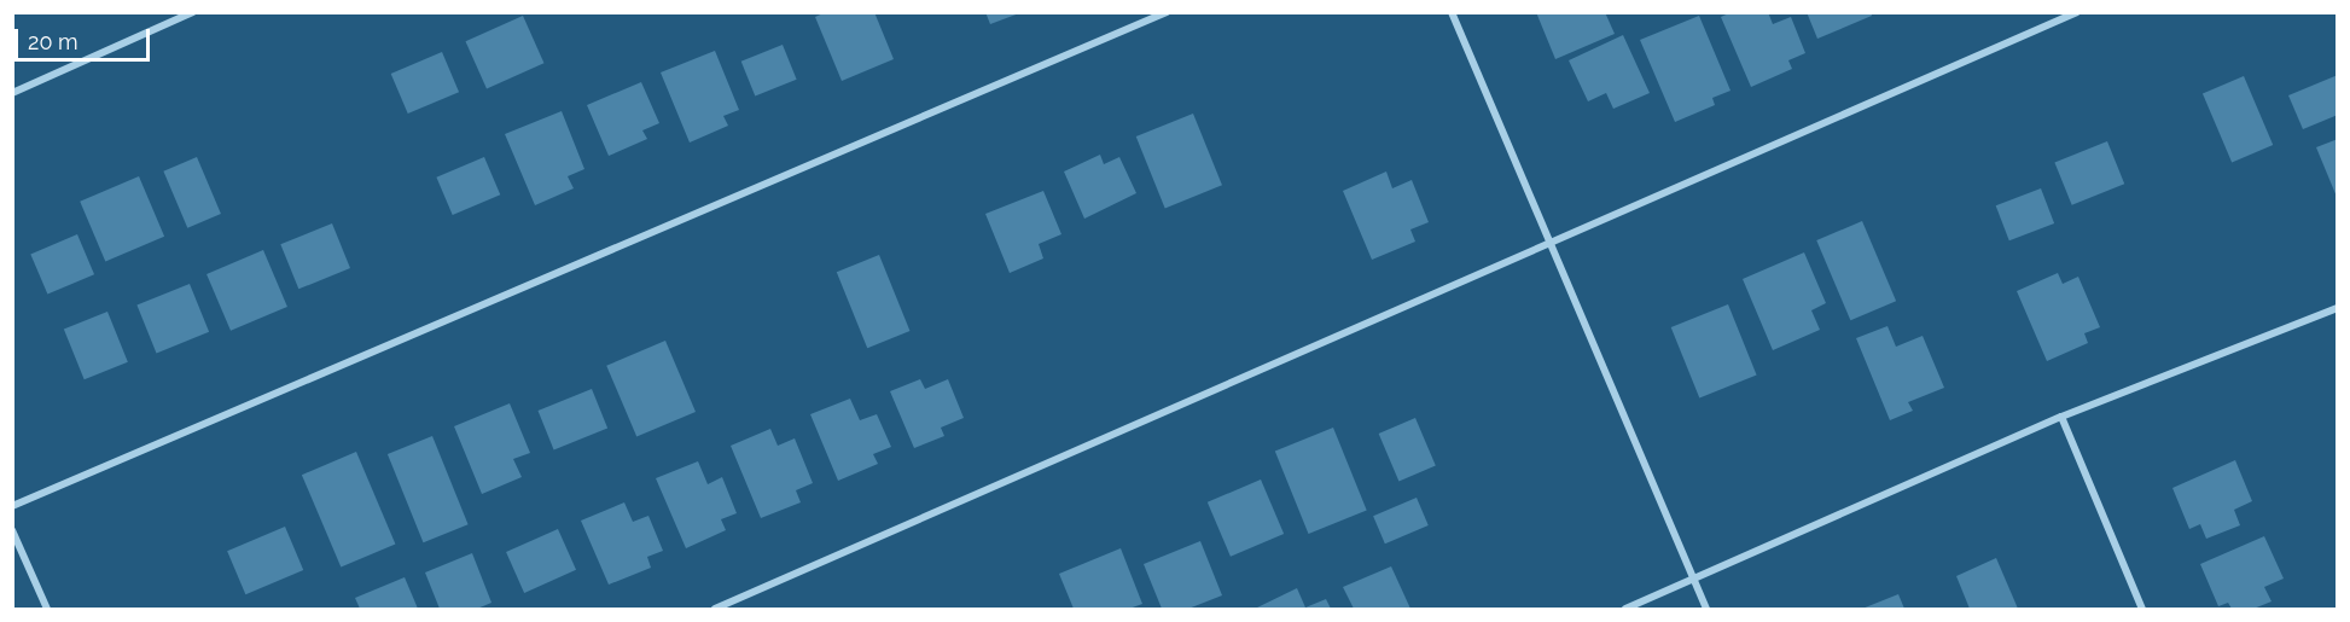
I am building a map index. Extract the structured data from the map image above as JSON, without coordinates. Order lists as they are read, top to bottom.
{
  "scale_bar": "20 m"
}
